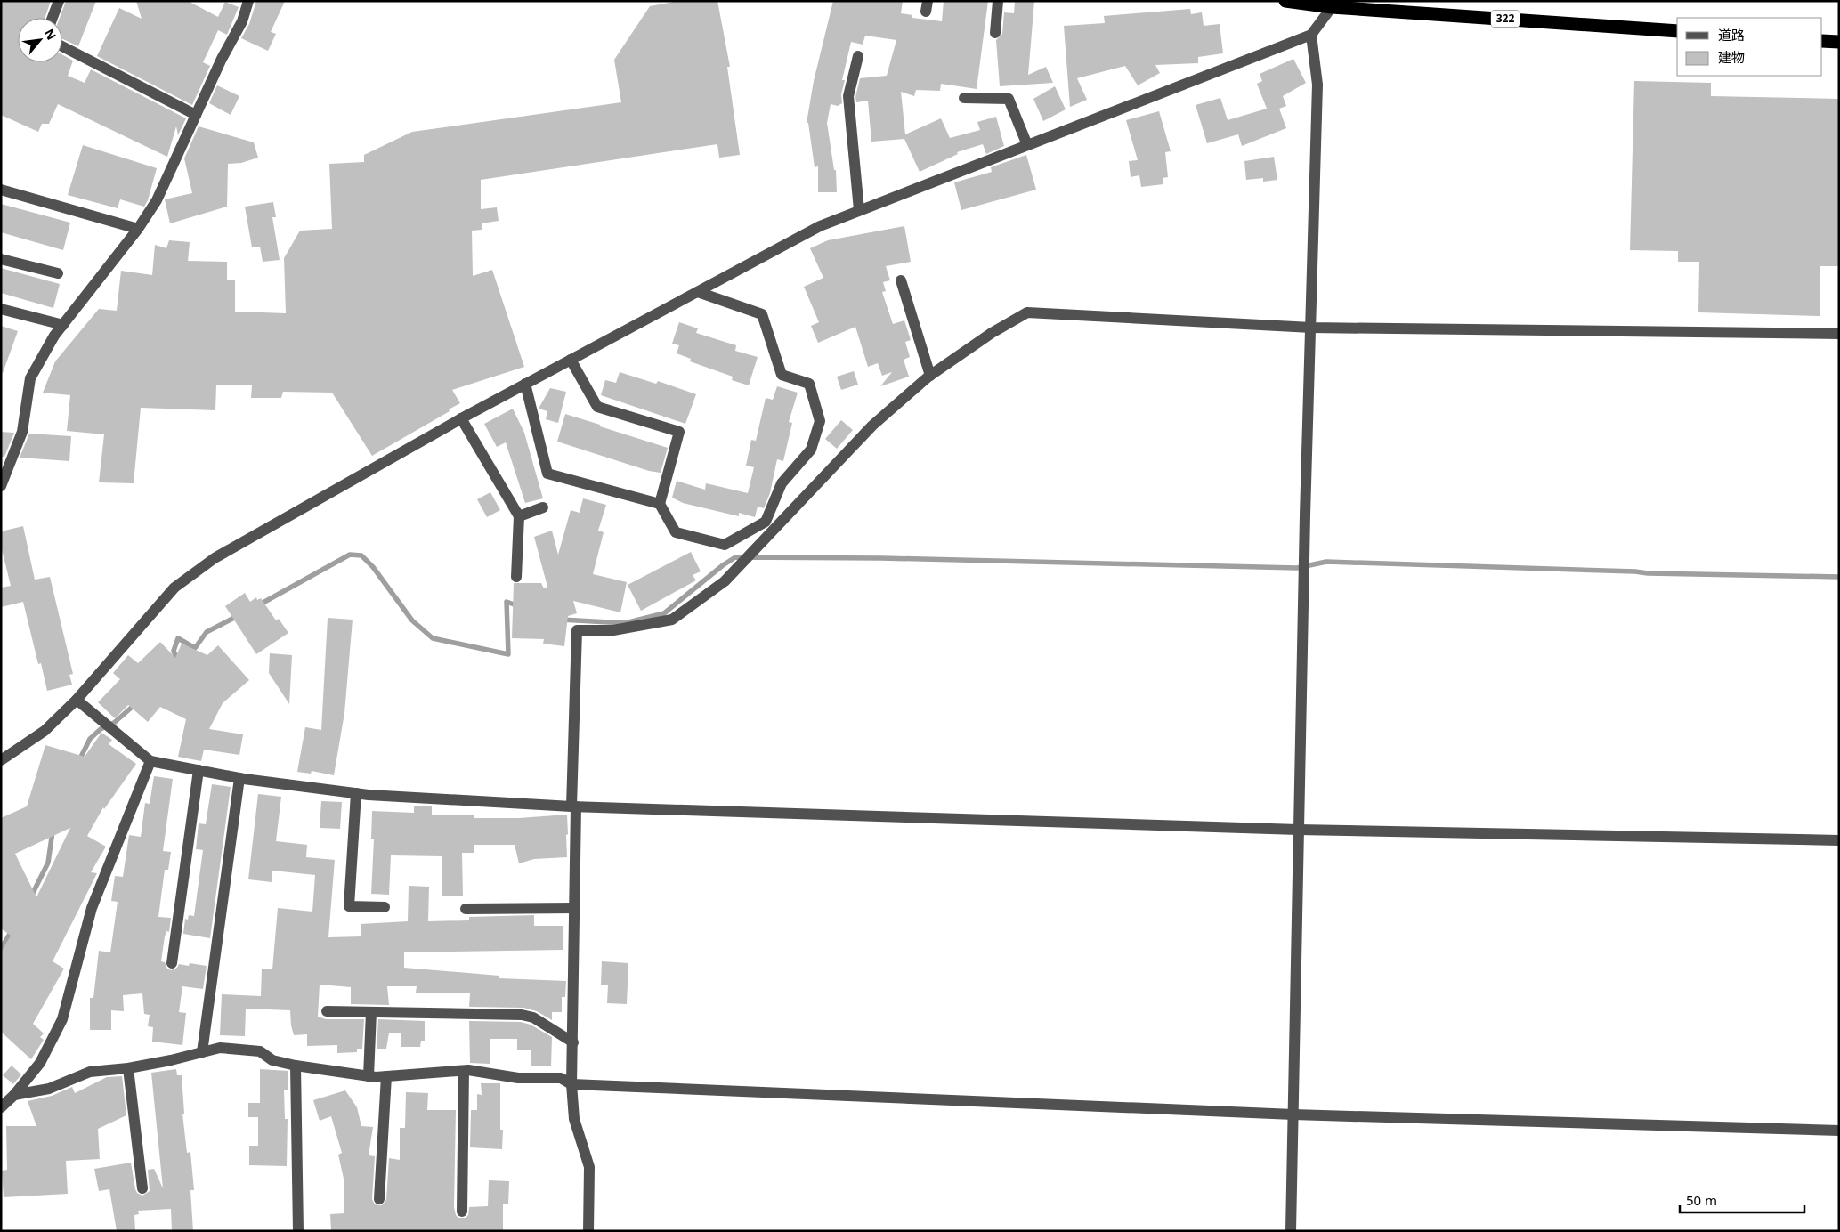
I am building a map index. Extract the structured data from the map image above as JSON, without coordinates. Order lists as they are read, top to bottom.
{
  "streets": {
    "highway": ["322"]
  },
  "legend": ["道路", "建物"],
  "scale_bar": "50 m",
  "north": "top right"
}
